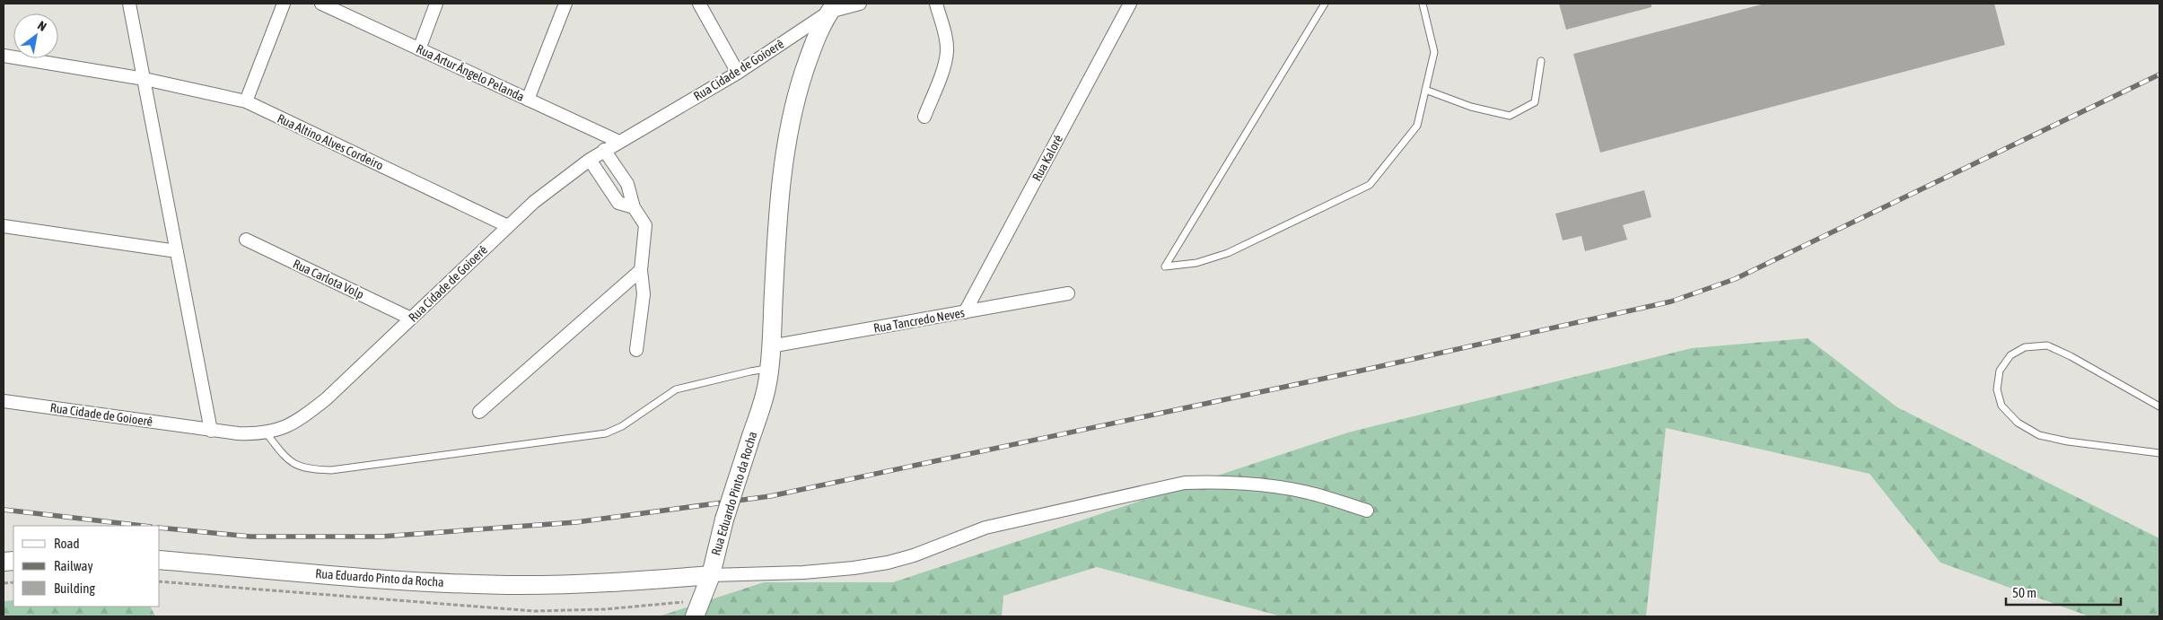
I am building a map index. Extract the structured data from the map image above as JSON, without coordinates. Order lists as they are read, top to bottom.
{
  "streets": {
    "main road": ["Rua Eduardo Pinto da Rocha"],
    "street": [
      "Rua Cidade de Goioerê",
      "Rua Artur Ângelo Pelanda",
      "Rua Altino Alves Cordeiro",
      "Rua Kaloré",
      "Rua Carlota Volp",
      "Rua Tancredo Neves"
    ]
  },
  "crossings": [
    ["Rua Cidade de Goioerê", "Rua Artur Ângelo Pelanda"],
    ["Rua Cidade de Goioerê", "Rua Altino Alves Cordeiro"],
    ["Rua Cidade de Goioerê", "Rua Carlota Volp"],
    ["Rua Cidade de Goioerê", "Rua Eduardo Pinto da Rocha"],
    ["Rua Kaloré", "Rua Tancredo Neves"],
    ["Rua Tancredo Neves", "Rua Eduardo Pinto da Rocha"]
  ],
  "legend": ["Road", "Railway", "Building"],
  "scale_bar": "50 m",
  "north": "top right"
}
